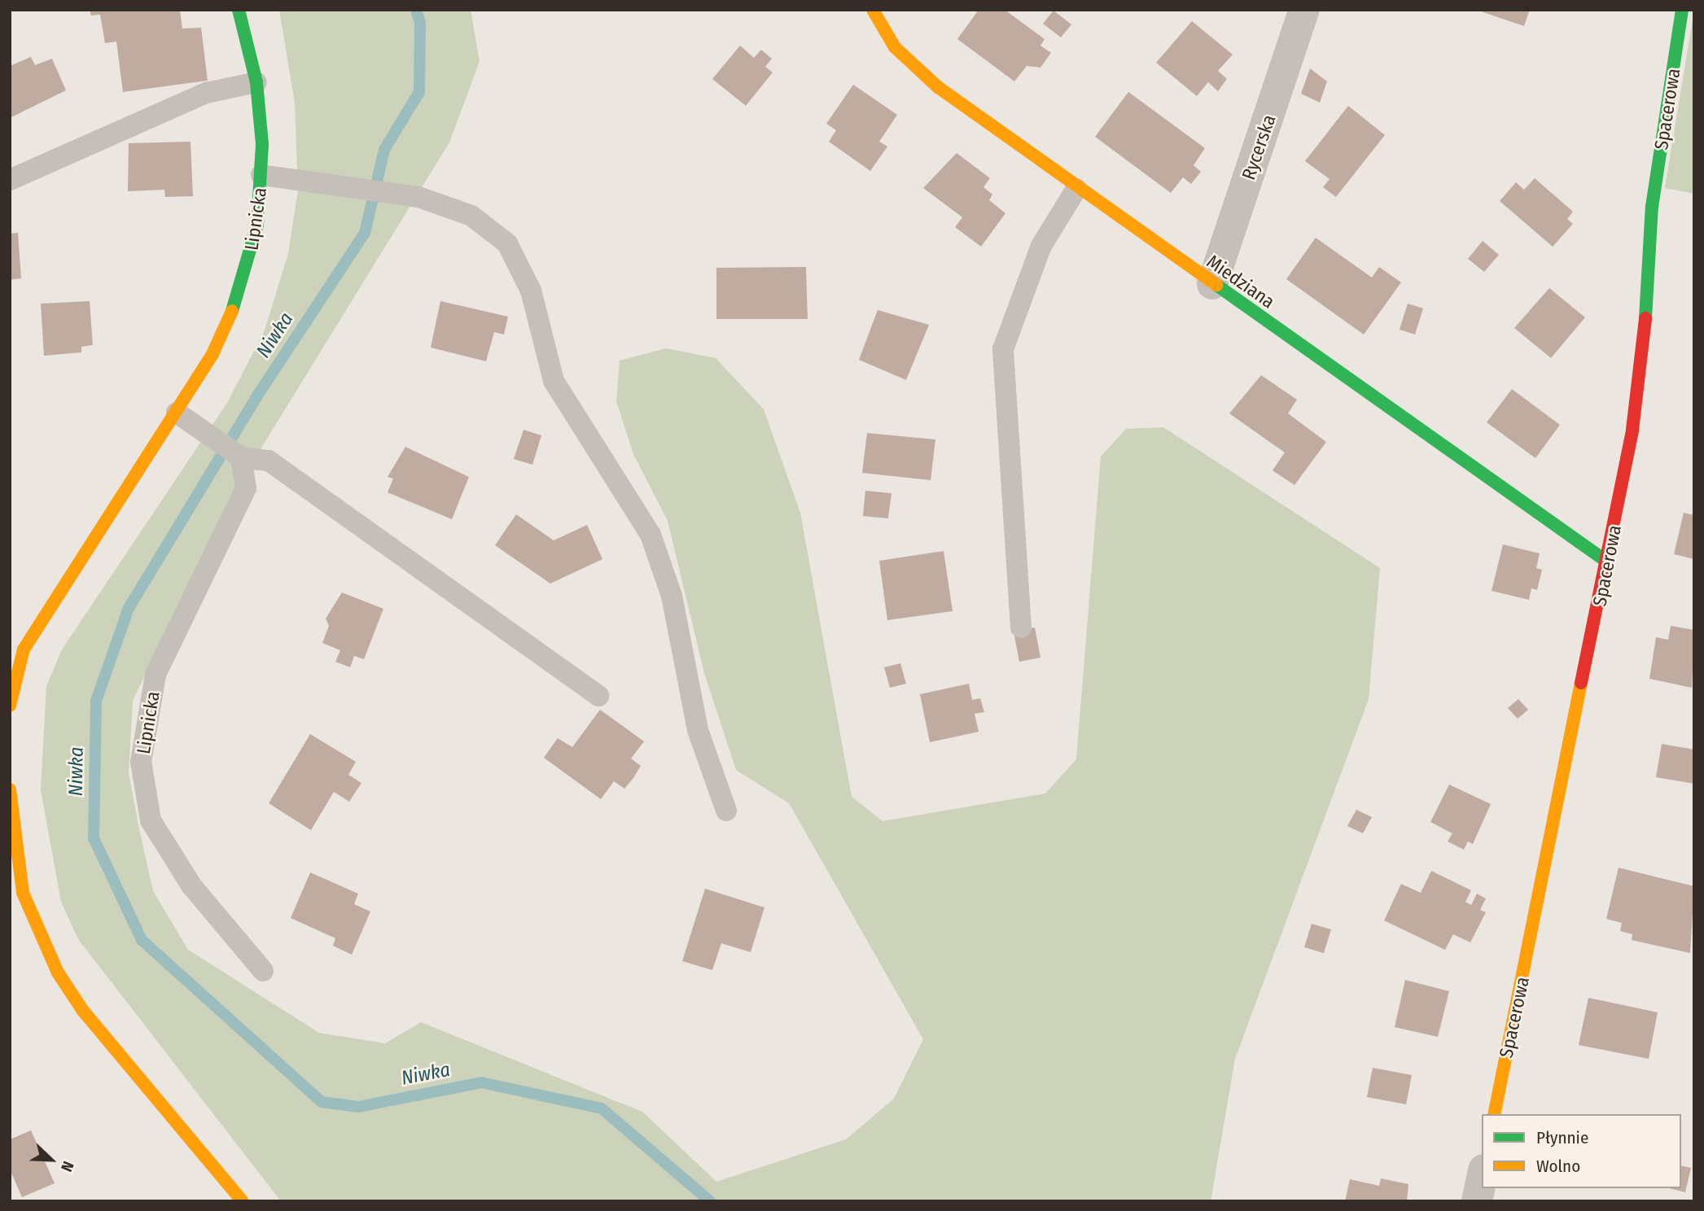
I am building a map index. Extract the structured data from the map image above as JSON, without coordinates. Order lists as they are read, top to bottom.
{
  "streets": {
    "street": [
      "Spacerowa",
      "Rycerska",
      "Lipnicka",
      "Miedziana"
    ]
  },
  "crossings": [
    ["Spacerowa", "Miedziana"],
    ["Rycerska", "Miedziana"]
  ],
  "water": ["Niwka"],
  "legend": ["Płynnie", "Wolno"],
  "north": "bottom right"
}
